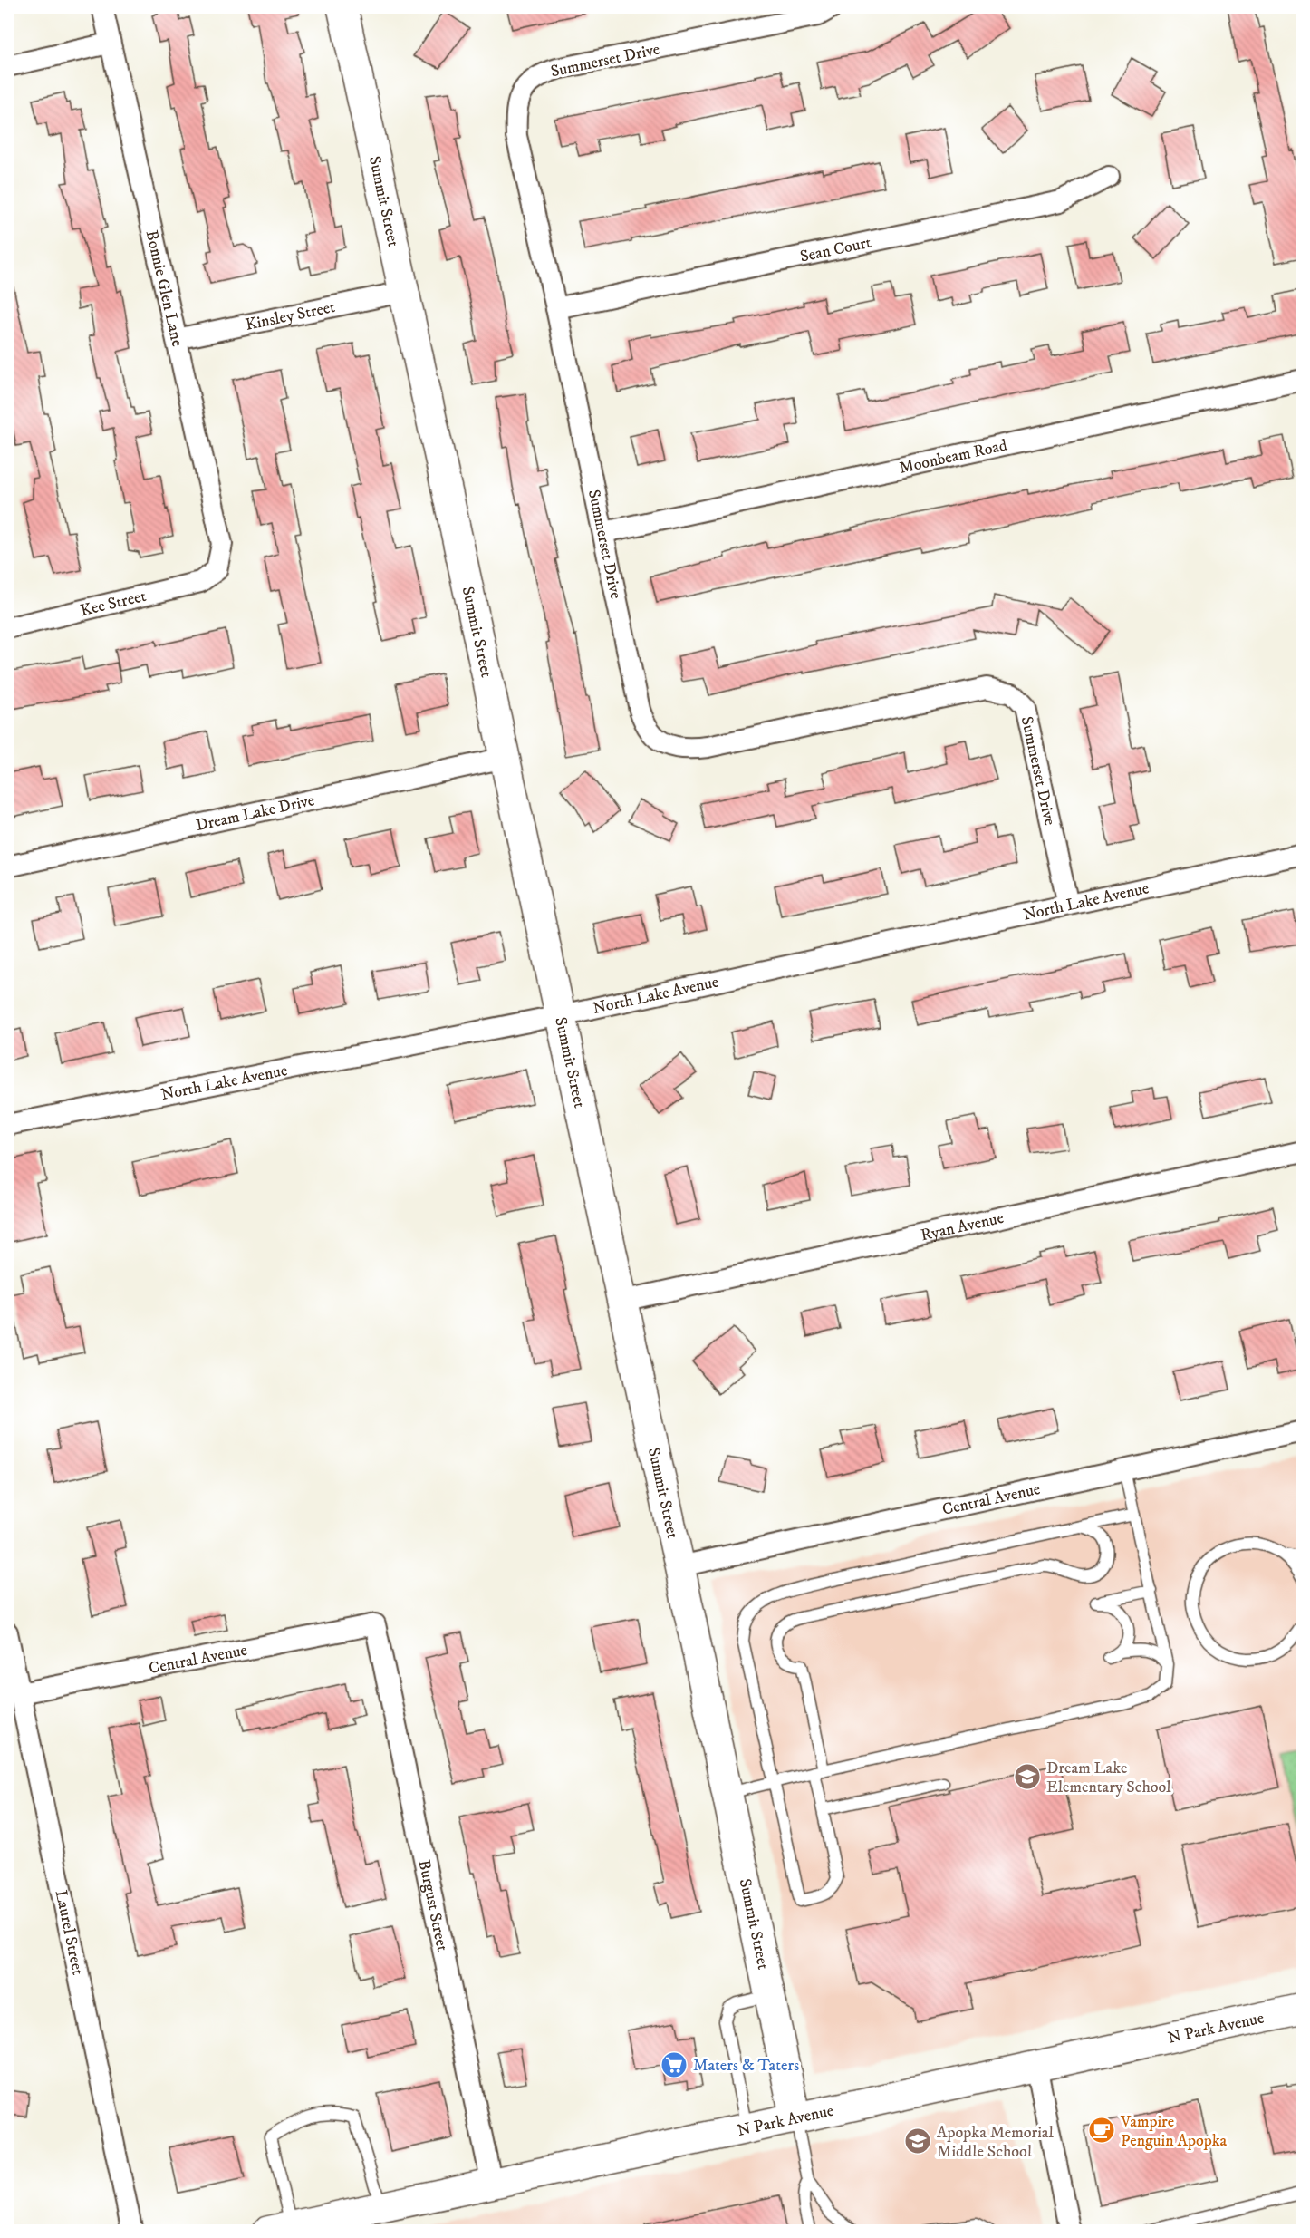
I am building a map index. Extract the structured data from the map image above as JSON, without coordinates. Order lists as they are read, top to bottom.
{
  "streets": {
    "street": [
      "Summerset Drive",
      "Summit Street",
      "Sean Court",
      "Bonnie Glen Lane",
      "Kinsley Street",
      "Moonbeam Road",
      "Kee Street",
      "Dream Lake Drive",
      "North Lake Avenue",
      "Ryan Avenue",
      "Central Avenue",
      "Burgust Street",
      "Laurel Street",
      "N Park Avenue"
    ]
  },
  "crossings": [
    ["Summerset Drive", "Sean Court"],
    ["Summerset Drive", "Moonbeam Road"],
    ["Summerset Drive", "North Lake Avenue"],
    ["Summit Street", "Kinsley Street"],
    ["Summit Street", "Dream Lake Drive"],
    ["Summit Street", "North Lake Avenue"],
    ["Summit Street", "Ryan Avenue"],
    ["Summit Street", "Central Avenue"],
    ["Summit Street", "N Park Avenue"],
    ["Bonnie Glen Lane", "Kinsley Street"],
    ["Bonnie Glen Lane", "Kee Street"],
    ["Central Avenue", "Burgust Street"],
    ["Central Avenue", "Laurel Street"],
    ["Burgust Street", "N Park Avenue"]
  ],
  "places": {
    "school or university": ["Dream Lake Elementary School", "Apopka Memorial Middle School"],
    "supermarket": ["Maters & Taters"],
    "cafe": ["Vampire Penguin Apopka"]
  }
}
